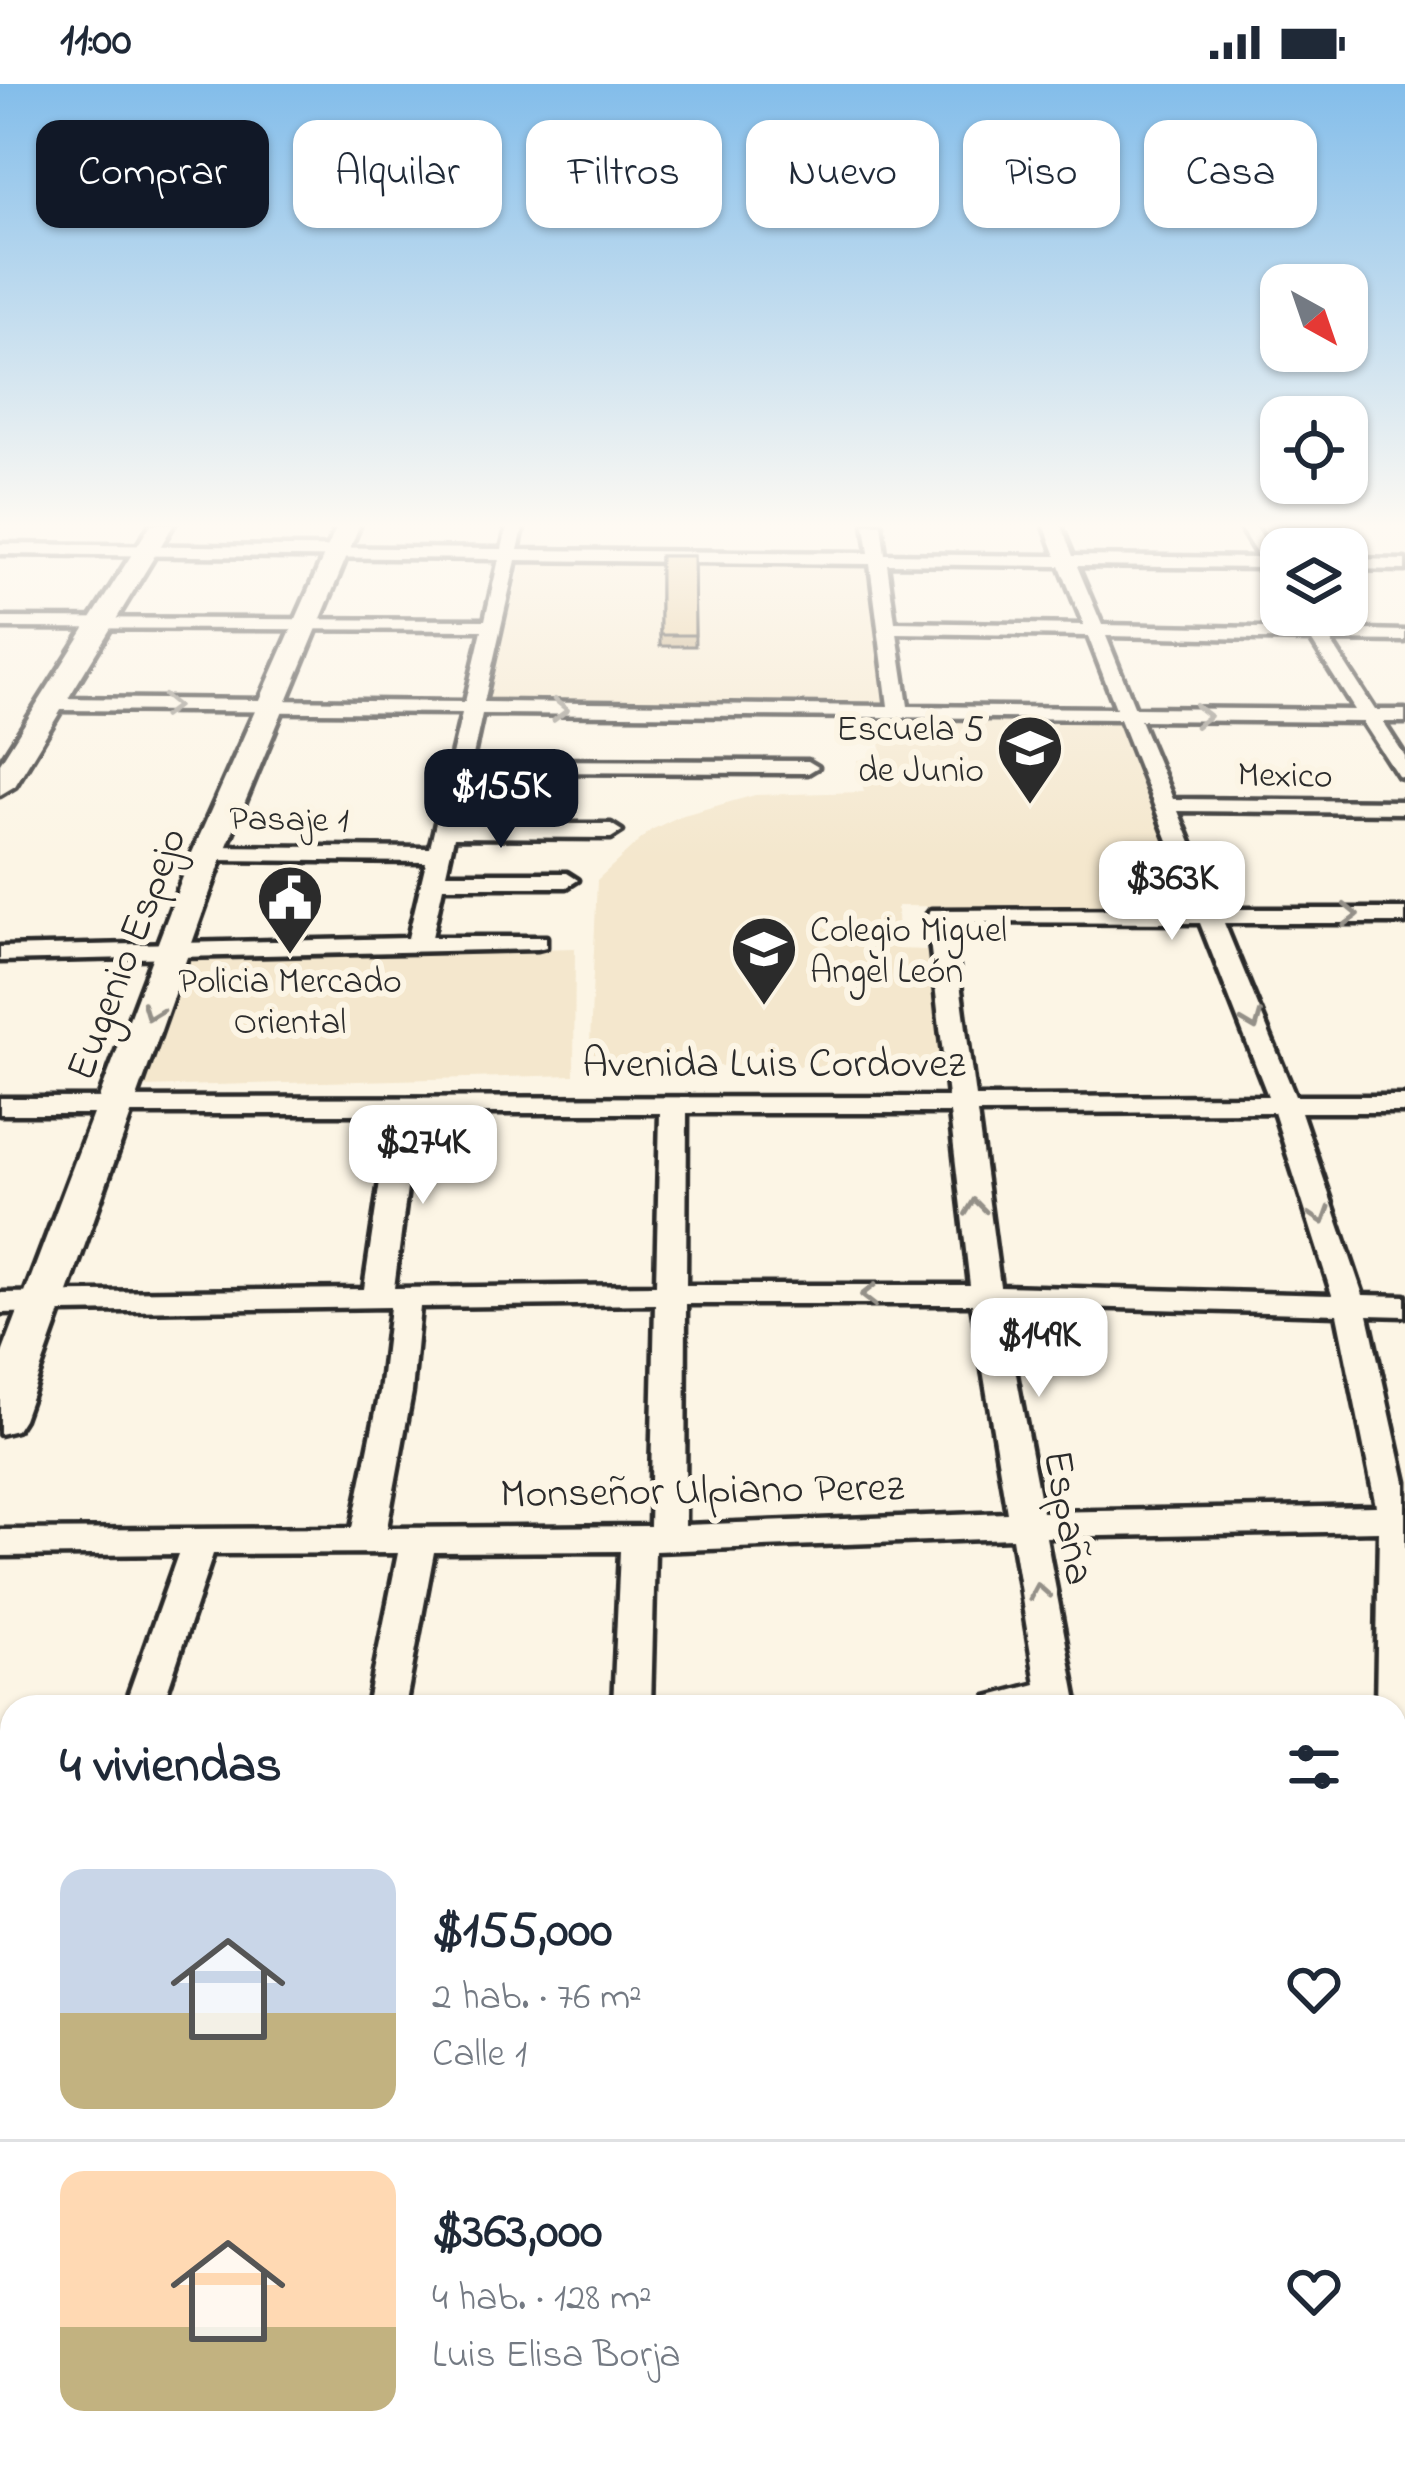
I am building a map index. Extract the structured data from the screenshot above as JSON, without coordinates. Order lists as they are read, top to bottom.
{
  "streets": {
    "street": [
      "Mexico",
      "Pasaje 1",
      "Eugenio Espejo",
      "Avenida Luis Cordovez",
      "Monseñor Ulpiano Perez",
      "España"
    ]
  },
  "crossings": [
    ["Pasaje 1", "Eugenio Espejo"],
    ["Eugenio Espejo", "Avenida Luis Cordovez"],
    ["Avenida Luis Cordovez", "España"],
    ["Monseñor Ulpiano Perez", "España"]
  ],
  "places": {
    "school or university": ["Escuela 5 de Junio", "Colegio Miguel Angel León"],
    "public building": ["Policia Mercado Oriental"]
  },
  "north": "bottom right",
  "page": {
    "status": "11:00",
    "chip": [
      "Comprar",
      "Alquilar",
      "Filtros",
      "Nuevo",
      "Piso",
      "Casa"
    ],
    "price": [
      "$155K",
      "$363K",
      "$274K",
      "$149K"
    ],
    "heading": "4 viviendas",
    "list": [
      {
        "name": "$155,000",
        "note": "2 hab. · 76 m² · Calle 1"
      },
      {
        "name": "$363,000",
        "note": "4 hab. · 128 m² · Luis Elisa Borja"
      }
    ]
  }
}
